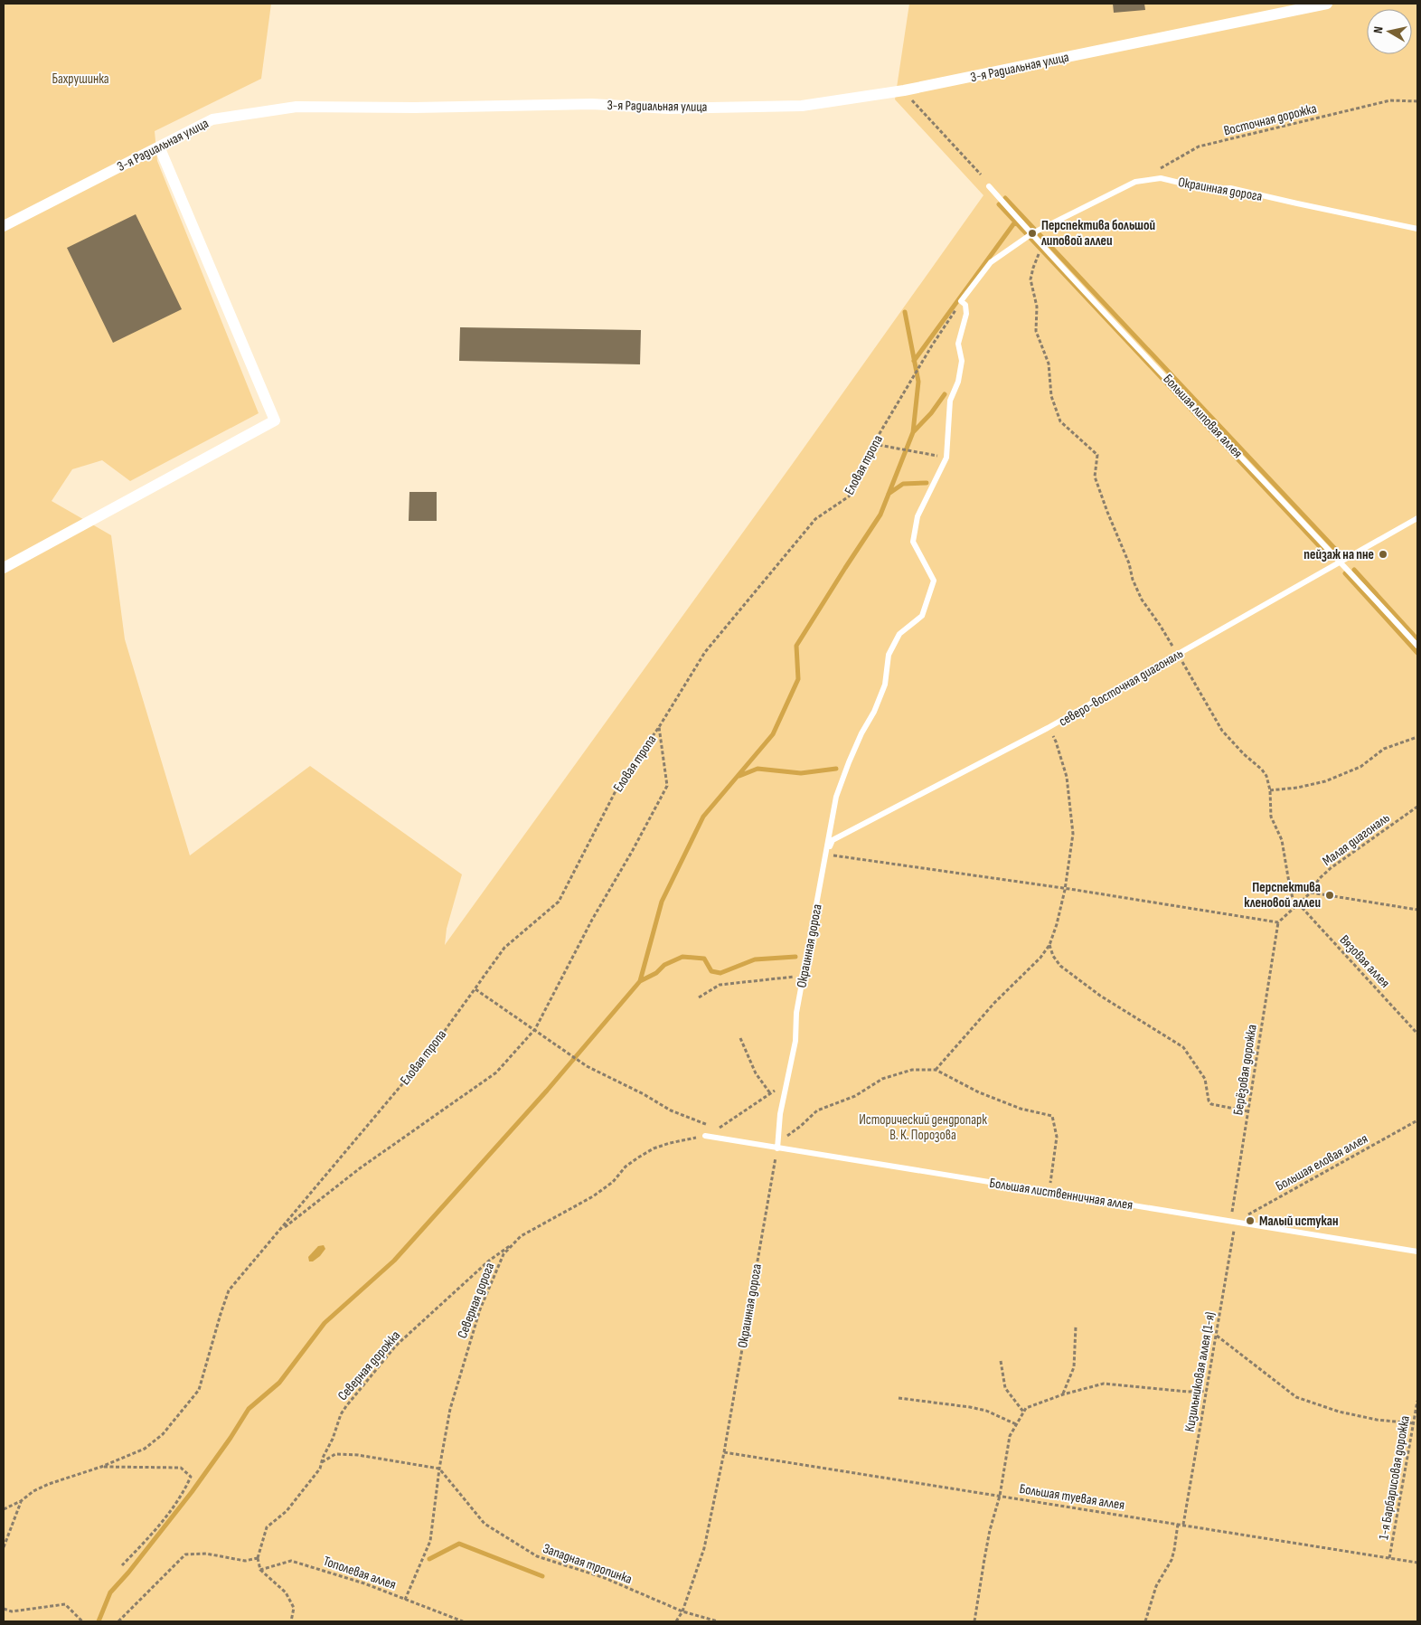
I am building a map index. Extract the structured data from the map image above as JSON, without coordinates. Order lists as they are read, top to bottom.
{
  "streets": {
    "street": ["3-я Радиальная улица"],
    "lane": [
      "Окраинная дорога",
      "Большая липовая аллея",
      "северо-восточная диагональ",
      "Большая лиственничная аллея"
    ],
    "path": [
      "Восточная дорожка",
      "Еловая тропа",
      "Малая диагональ",
      "Вязовая аллея",
      "Берёзовая дорожка",
      "Большая еловая аллея",
      "Северная дорога",
      "Северная дорожка",
      "Кизильниковая аллея (1-я)",
      "1-я Барбарисовая дорожка",
      "Большая туевая аллея",
      "Западная тропинка",
      "Тополевая аллея"
    ]
  },
  "crossings": [
    ["Окраинная дорога", "Большая липовая аллея"],
    ["Окраинная дорога", "Еловая тропа"],
    ["Окраинная дорога", "северо-восточная диагональ"],
    ["Окраинная дорога", "Большая лиственничная аллея"],
    ["Окраинная дорога", "Северная дорога"],
    ["Окраинная дорога", "Большая туевая аллея"],
    ["Окраинная дорога", "Западная тропинка"],
    ["Большая липовая аллея", "северо-восточная диагональ"],
    ["Малая диагональ", "Вязовая аллея"],
    ["Малая диагональ", "Берёзовая дорожка"],
    ["Берёзовая дорожка", "Большая еловая аллея"],
    ["Берёзовая дорожка", "Большая лиственничная аллея"],
    ["Берёзовая дорожка", "Кизильниковая аллея (1-я)"],
    ["Большая еловая аллея", "Большая лиственничная аллея"],
    ["Большая еловая аллея", "Кизильниковая аллея (1-я)"],
    ["Большая лиственничная аллея", "Северная дорога"],
    ["Большая лиственничная аллея", "Кизильниковая аллея (1-я)"],
    ["Северная дорога", "Северная дорожка"],
    ["Северная дорога", "Западная тропинка"],
    ["Северная дорога", "Тополевая аллея"],
    ["Кизильниковая аллея (1-я)", "Большая туевая аллея"],
    ["1-я Барбарисовая дорожка", "Большая туевая аллея"]
  ],
  "parks": ["Бахрушинка", "Исторический дендропарк В. К. Порозова"],
  "places": [
    "Перспектива большой липовой аллеи",
    "пейзаж на пне",
    "Перспектива кленовой аллеи",
    "Малый истукан"
  ],
  "north": "left"
}
